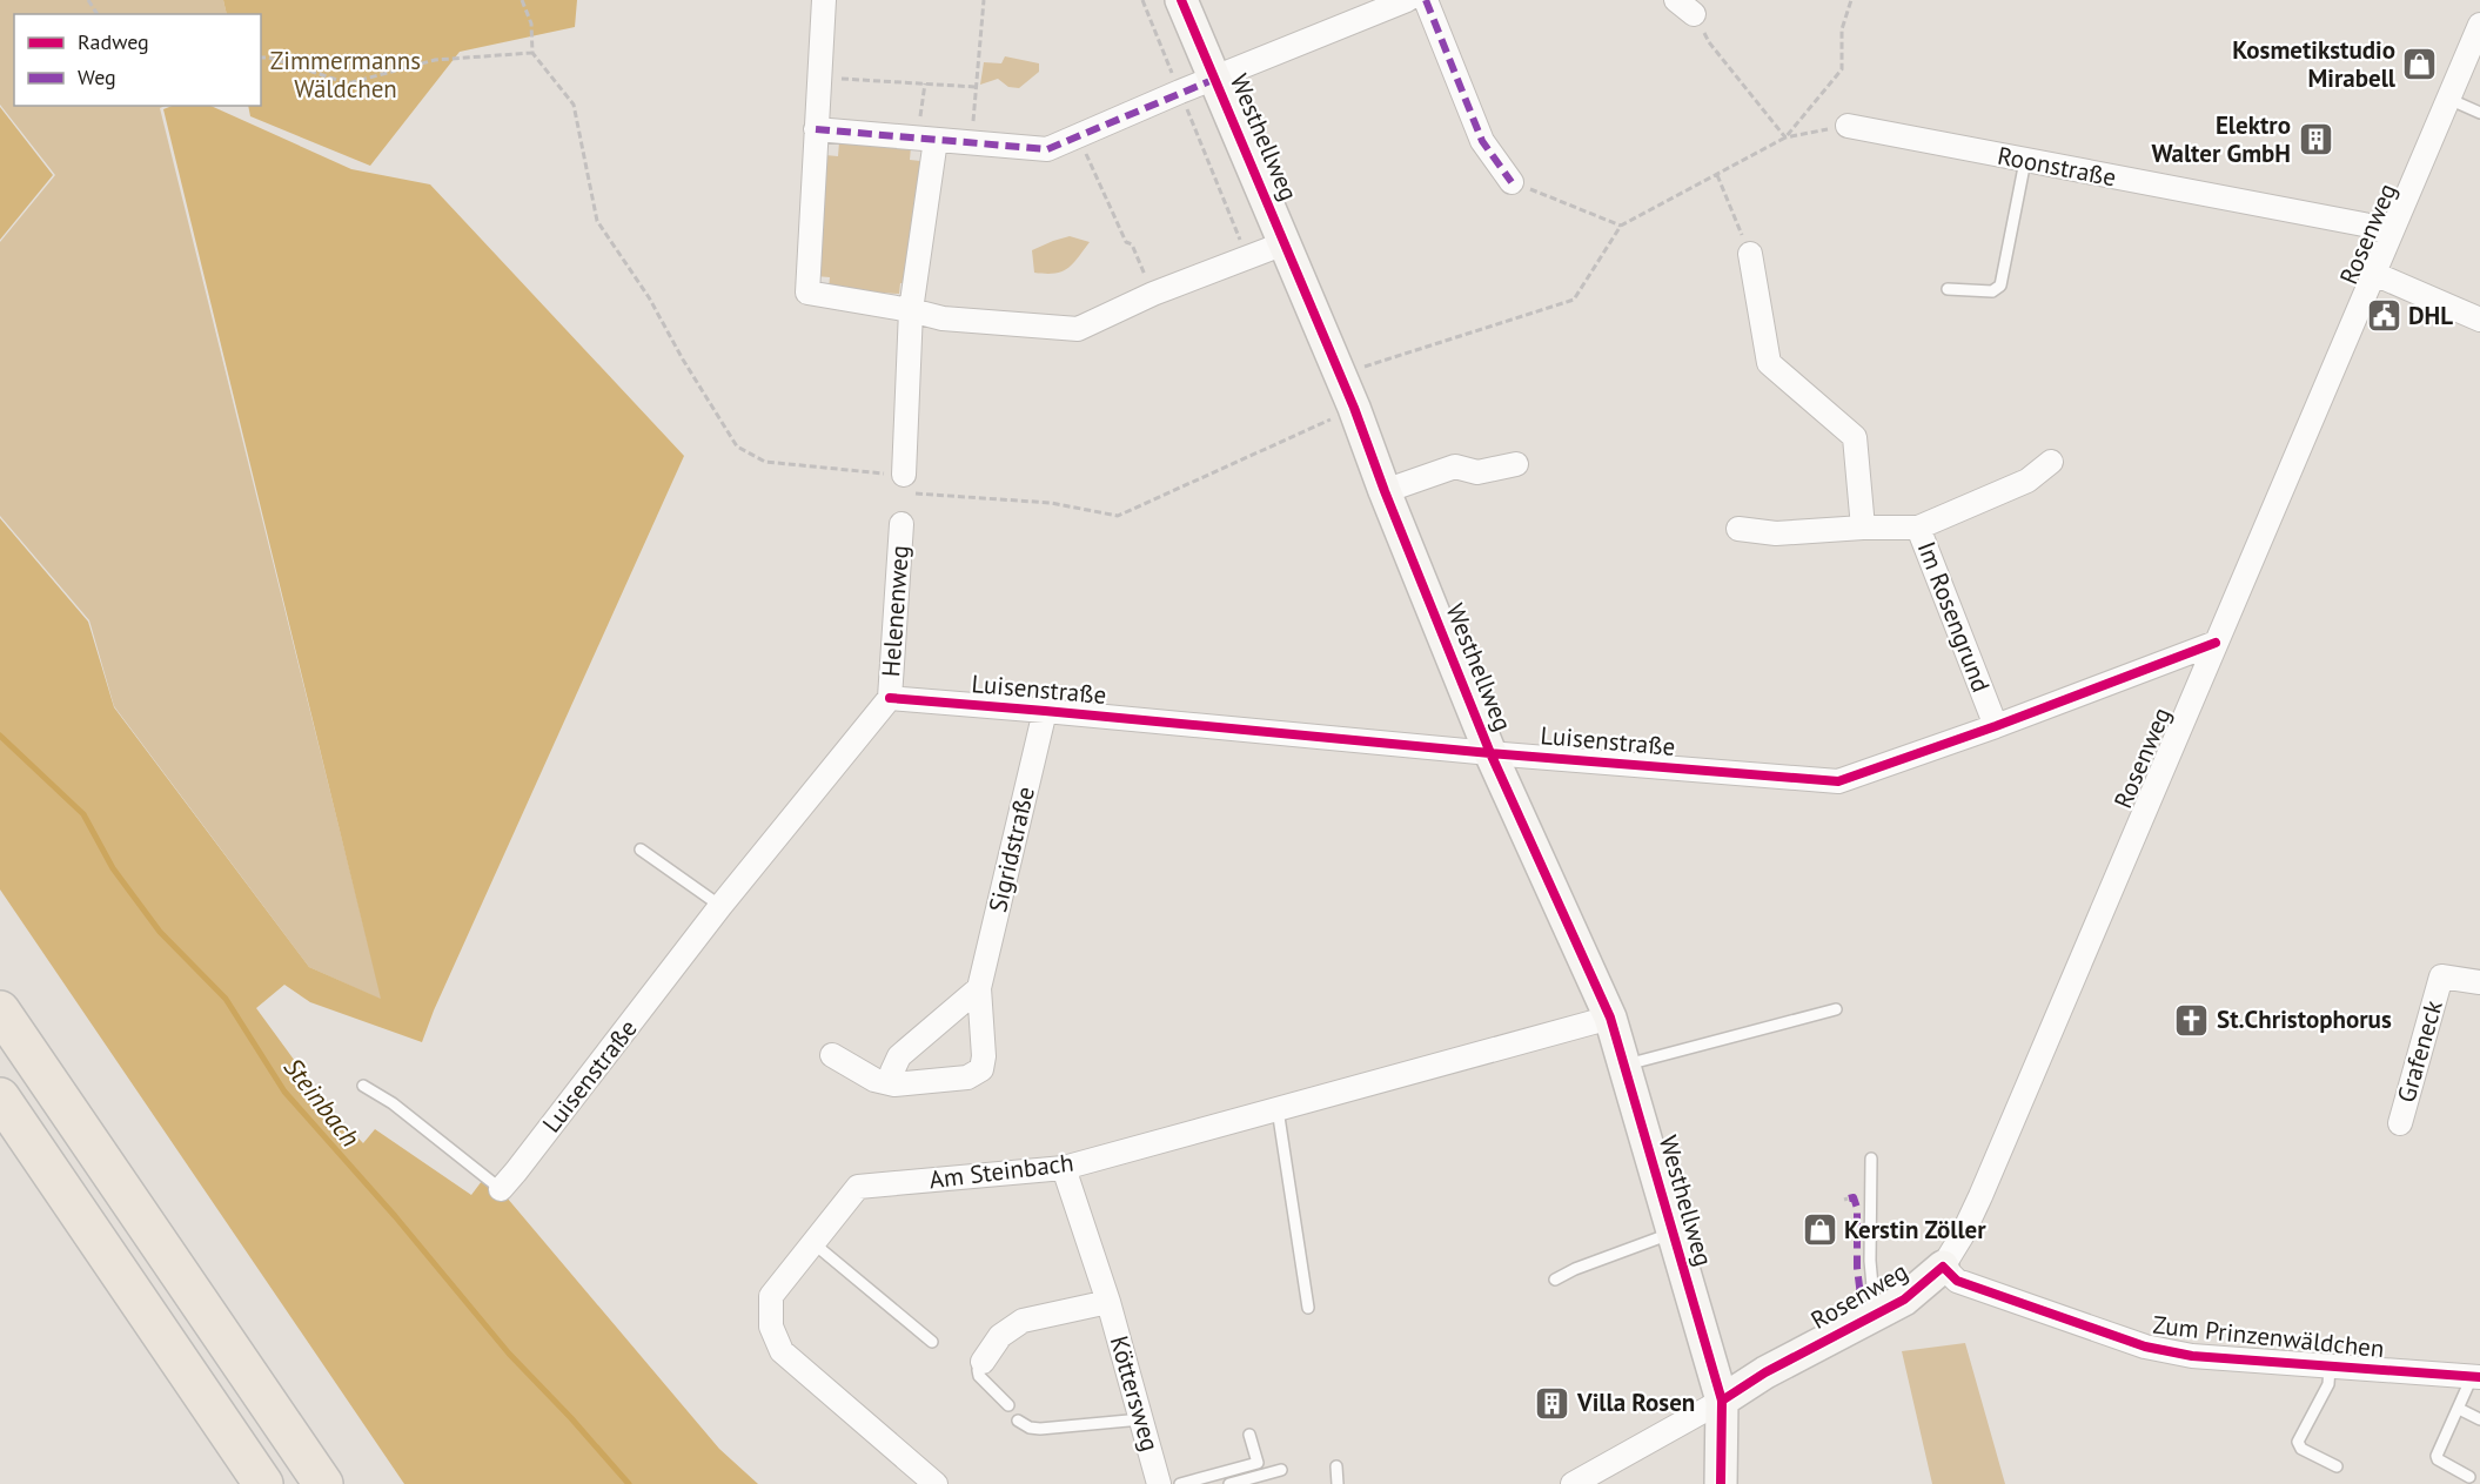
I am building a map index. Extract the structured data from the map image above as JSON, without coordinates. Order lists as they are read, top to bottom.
{
  "streets": {
    "street": [
      "Westhellweg",
      "Roonstraße",
      "Rosenweg",
      "Helenenweg",
      "Im Rosengrund",
      "Luisenstraße",
      "Sigridstraße",
      "Grafeneck",
      "Am Steinbach",
      "Zum Prinzenwäldchen",
      "Köttersweg"
    ]
  },
  "crossings": [
    ["Westhellweg", "Rosenweg"],
    ["Westhellweg", "Luisenstraße"],
    ["Westhellweg", "Am Steinbach"],
    ["Roonstraße", "Rosenweg"],
    ["Rosenweg", "Luisenstraße"],
    ["Rosenweg", "Zum Prinzenwäldchen"],
    ["Helenenweg", "Luisenstraße"],
    ["Im Rosengrund", "Luisenstraße"],
    ["Luisenstraße", "Sigridstraße"],
    ["Am Steinbach", "Köttersweg"]
  ],
  "water": ["Steinbach"],
  "parks": ["Zimmermanns Wäldchen"],
  "places": {
    "shop": ["Kosmetikstudio Mirabell", "Kerstin Zöller"],
    "building": ["Elektro Walter GmbH", "Villa Rosen"],
    "public building": ["DHL"],
    "church": ["St.Christophorus"]
  },
  "legend": ["Radweg", "Weg"]
}
